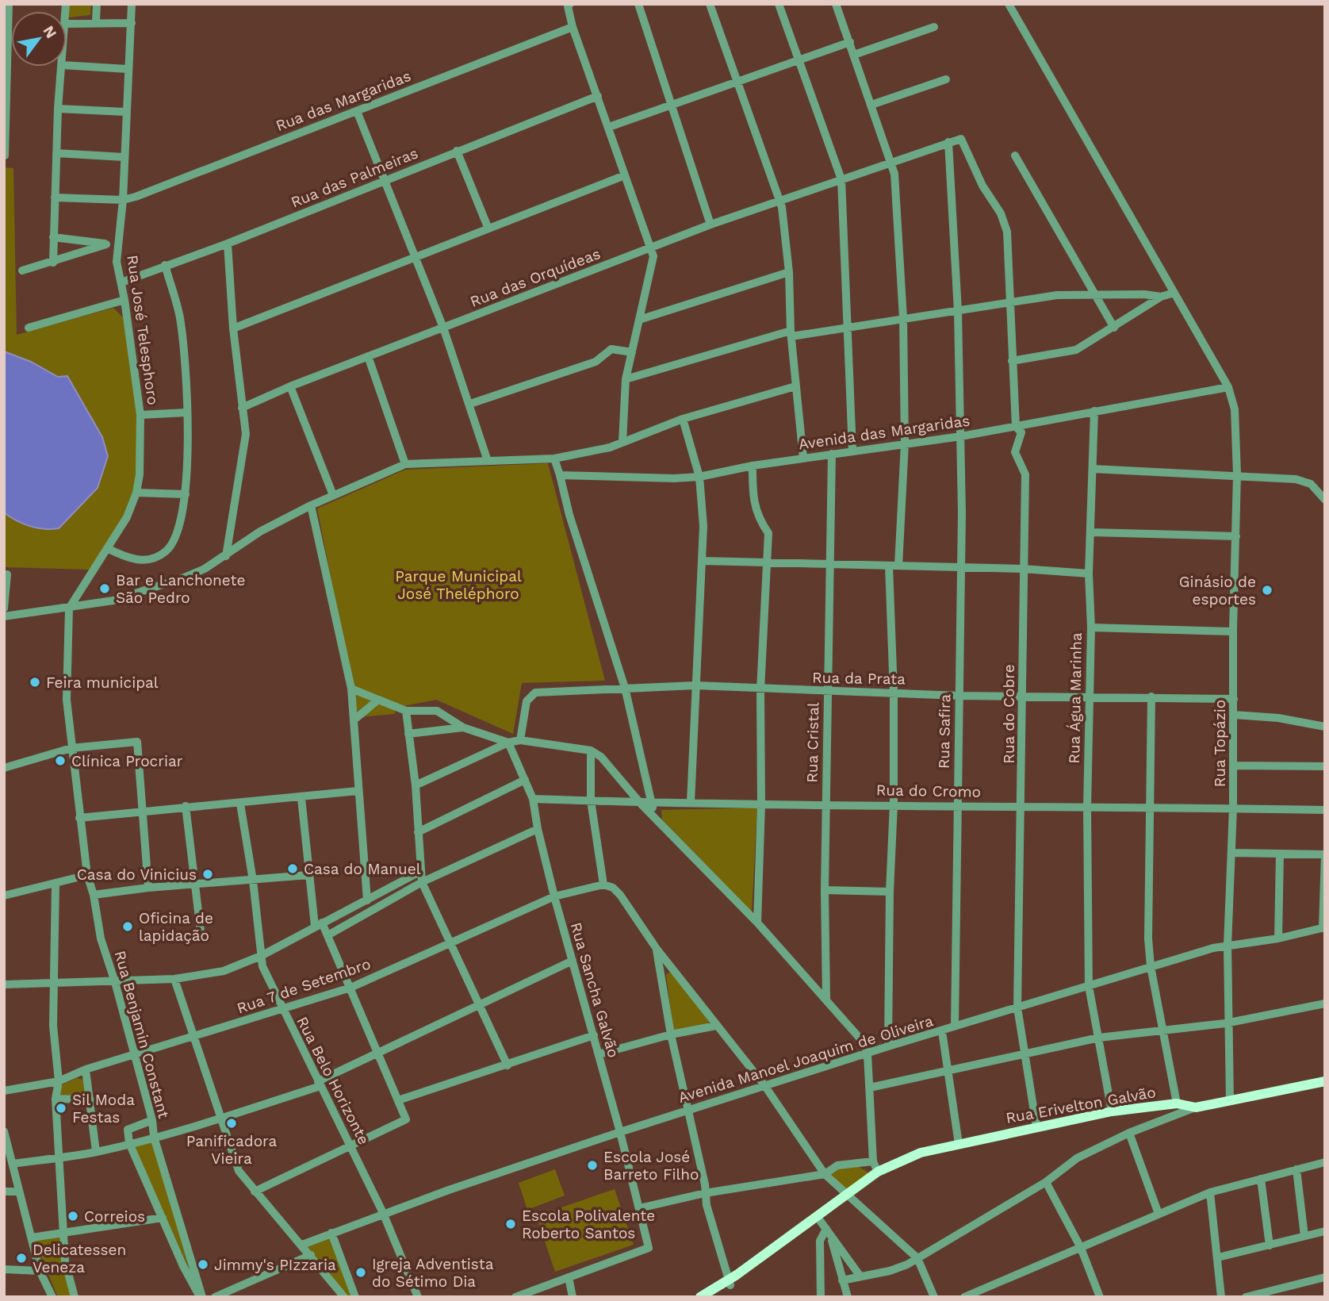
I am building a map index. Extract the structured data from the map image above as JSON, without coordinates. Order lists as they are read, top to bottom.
{
  "streets": {
    "main road": ["Rua Erivelton Galvão"],
    "street": [
      "Rua das Margaridas",
      "Rua das Palmeiras",
      "Rua das Orquídeas",
      "Rua José Telesphoro",
      "Avenida das Margaridas",
      "Rua da Prata",
      "Rua Água Marinha",
      "Rua do Cobre",
      "Rua Safira",
      "Rua Cristal",
      "Rua Topázio",
      "Rua do Cromo",
      "Rua 7 de Setembro",
      "Rua Sancha Galvão",
      "Rua Benjamin Constant",
      "Avenida Manoel Joaquim de Oliveira",
      "Rua Belo Horizonte"
    ]
  },
  "crossings": [
    ["Rua das Margaridas", "Rua José Telesphoro"],
    ["Rua das Palmeiras", "Rua José Telesphoro"],
    ["Rua das Orquídeas", "Rua Safira"],
    ["Rua José Telesphoro", "Rua Benjamin Constant"],
    ["Avenida das Margaridas", "Rua Água Marinha"],
    ["Avenida das Margaridas", "Rua do Cobre"],
    ["Avenida das Margaridas", "Rua Safira"],
    ["Avenida das Margaridas", "Rua Cristal"],
    ["Avenida das Margaridas", "Rua Topázio"],
    ["Rua da Prata", "Rua Água Marinha"],
    ["Rua da Prata", "Rua do Cobre"],
    ["Rua da Prata", "Rua Safira"],
    ["Rua da Prata", "Rua Cristal"],
    ["Rua da Prata", "Rua Topázio"],
    ["Rua Água Marinha", "Rua do Cromo"],
    ["Rua Água Marinha", "Avenida Manoel Joaquim de Oliveira"],
    ["Rua Água Marinha", "Rua Erivelton Galvão"],
    ["Rua do Cobre", "Rua do Cromo"],
    ["Rua do Cobre", "Avenida Manoel Joaquim de Oliveira"],
    ["Rua do Cobre", "Rua Erivelton Galvão"],
    ["Rua Safira", "Rua do Cromo"],
    ["Rua Safira", "Avenida Manoel Joaquim de Oliveira"],
    ["Rua Cristal", "Rua do Cromo"],
    ["Rua Topázio", "Rua do Cromo"],
    ["Rua Topázio", "Avenida Manoel Joaquim de Oliveira"],
    ["Rua Topázio", "Rua Erivelton Galvão"],
    ["Rua do Cromo", "Rua Sancha Galvão"],
    ["Rua 7 de Setembro", "Rua Sancha Galvão"],
    ["Rua 7 de Setembro", "Rua Benjamin Constant"],
    ["Rua 7 de Setembro", "Rua Belo Horizonte"],
    ["Rua Sancha Galvão", "Avenida Manoel Joaquim de Oliveira"],
    ["Avenida Manoel Joaquim de Oliveira", "Rua Belo Horizonte"]
  ],
  "parks": ["Parque Municipal José Theléphoro"],
  "places": [
    "Bar e Lanchonete São Pedro",
    "Ginásio de esportes",
    "Feira municipal",
    "Clínica Procriar",
    "Casa do Manuel",
    "Casa do Vinicius",
    "Oficina de lapidação",
    "Sil Moda Festas",
    "Panificadora Vieira",
    "Escola José Barreto Filho",
    "Correios",
    "Escola Polivalente Roberto Santos",
    "Delicatessen Veneza",
    "Jimmy's PIzzaria",
    "Igreja Adventista do Sétimo Dia"
  ],
  "north": "top right"
}
